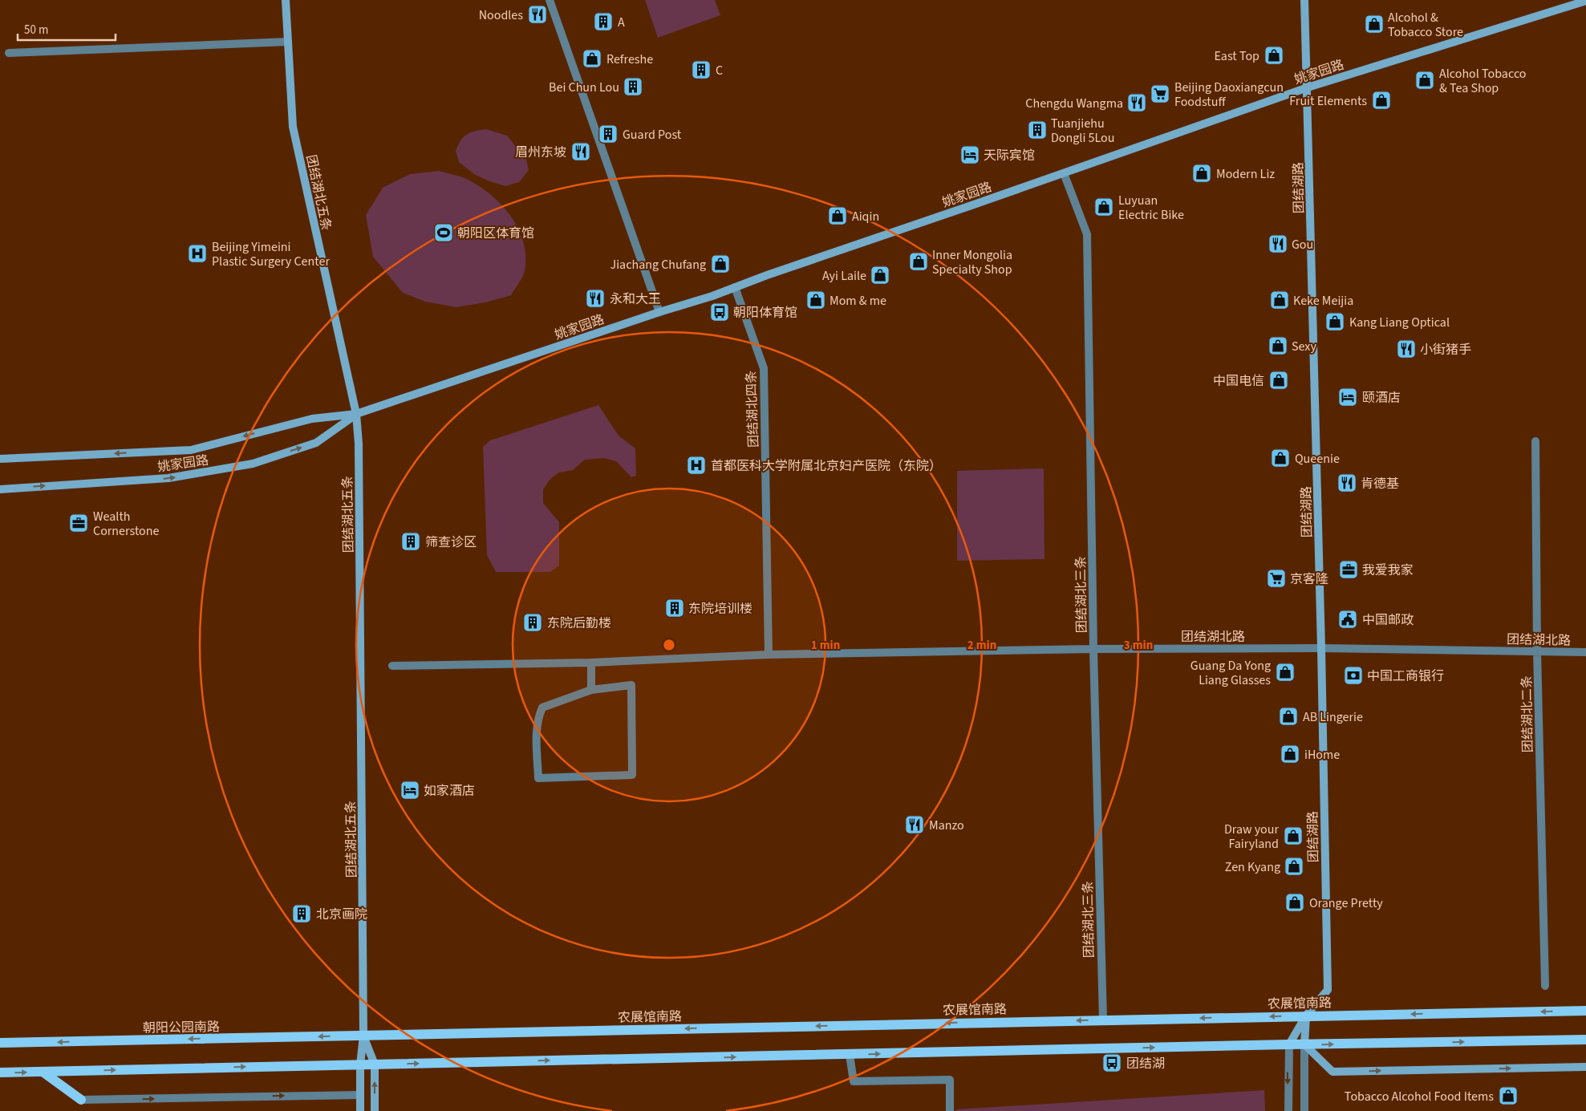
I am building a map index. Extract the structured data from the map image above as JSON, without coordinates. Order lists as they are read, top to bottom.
{
  "streets": {
    "main road": ["农展馆南路", "朝阳公园南路"],
    "street": [
      "姚家园路",
      "团结湖路",
      "团结湖北五条",
      "团结湖北四条",
      "团结湖北三条",
      "团结湖北路",
      "团结湖北二条"
    ]
  },
  "crossings": [
    ["姚家园路", "团结湖路"],
    ["姚家园路", "团结湖北五条"],
    ["姚家园路", "团结湖北四条"],
    ["姚家园路", "团结湖北三条"],
    ["团结湖路", "团结湖北路"],
    ["团结湖路", "农展馆南路"],
    ["团结湖北五条", "农展馆南路"],
    ["团结湖北五条", "朝阳公园南路"],
    ["团结湖北四条", "团结湖北路"],
    ["团结湖北三条", "团结湖北路"],
    ["团结湖北三条", "农展馆南路"],
    ["团结湖北路", "团结湖北二条"],
    ["农展馆南路", "朝阳公园南路"]
  ],
  "places": {
    "restaurant": [
      "Noodles",
      "Chengdu Wangma",
      "眉州东坡",
      "Gou",
      "永和大王",
      "小街猪手",
      "肯德基",
      "Manzo"
    ],
    "building": [
      "A",
      "C",
      "Bei Chun Lou",
      "Tuanjiehu Dongli 5Lou",
      "Guard Post",
      "筛查诊区",
      "东院培训楼",
      "东院后勤楼",
      "北京画院"
    ],
    "shop": [
      "Alcohol & Tobacco Store",
      "East Top",
      "Refreshe",
      "Alcohol Tobacco & Tea Shop",
      "Fruit Elements",
      "Modern Liz",
      "Luyuan Electric Bike",
      "Aiqin",
      "Inner Mongolia Specialty Shop",
      "Jiachang Chufang",
      "Ayi Laile",
      "Mom & me",
      "Keke Meijia",
      "Kang Liang Optical",
      "Sexy",
      "中国电信",
      "Queenie",
      "Guang Da Yong Liang Glasses",
      "AB Lingerie",
      "iHome",
      "Draw your Fairyland",
      "Zen Kyang",
      "Orange Pretty",
      "Tobacco Alcohol Food Items"
    ],
    "supermarket": ["Beijing Daoxiangcun Foodstuff", "京客隆"],
    "hotel": ["天际宾馆", "颐酒店", "如家酒店"],
    "sports": ["朝阳区体育馆"],
    "hospital": ["Beijing Yimeini Plastic Surgery Center", "首都医科大学附属北京妇产医院（东院）"],
    "bus stop": ["朝阳体育馆", "团结湖"],
    "office": ["Wealth Cornerstone", "我爱我家"],
    "public building": ["中国邮政"],
    "bank": ["中国工商银行"]
  },
  "scale_bar": "50 m",
  "rings": ["1 min", "2 min", "3 min"]
}
